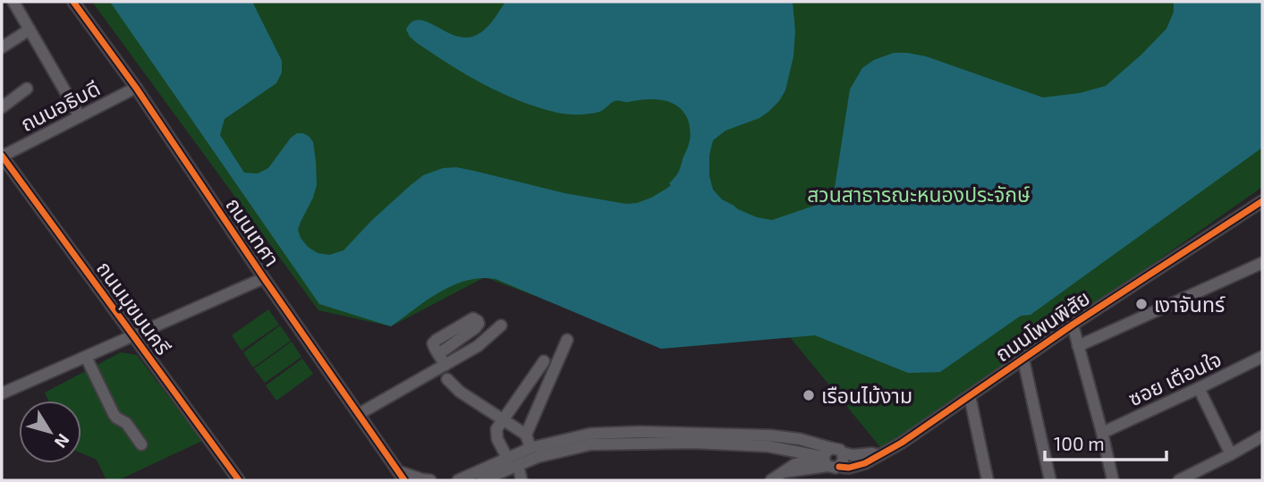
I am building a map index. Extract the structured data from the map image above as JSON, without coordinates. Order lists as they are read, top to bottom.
{
  "streets": {
    "street": [
      "ถนนอธิบดี",
      "ถนนเทศา",
      "ถนนมุขมนครี",
      "ถนนโพนพิสัย",
      "ซอย เตือนใจ"
    ]
  },
  "crossings": [
    ["ถนนอธิบดี", "ถนนเทศา"],
    ["ถนนอธิบดี", "ถนนมุขมนครี"]
  ],
  "parks": ["สวนสาธารณะหนองประจักษ์"],
  "places": ["เงาจันทร์", "เรือนไม้งาม"],
  "scale_bar": "100 m",
  "north": "bottom right"
}
